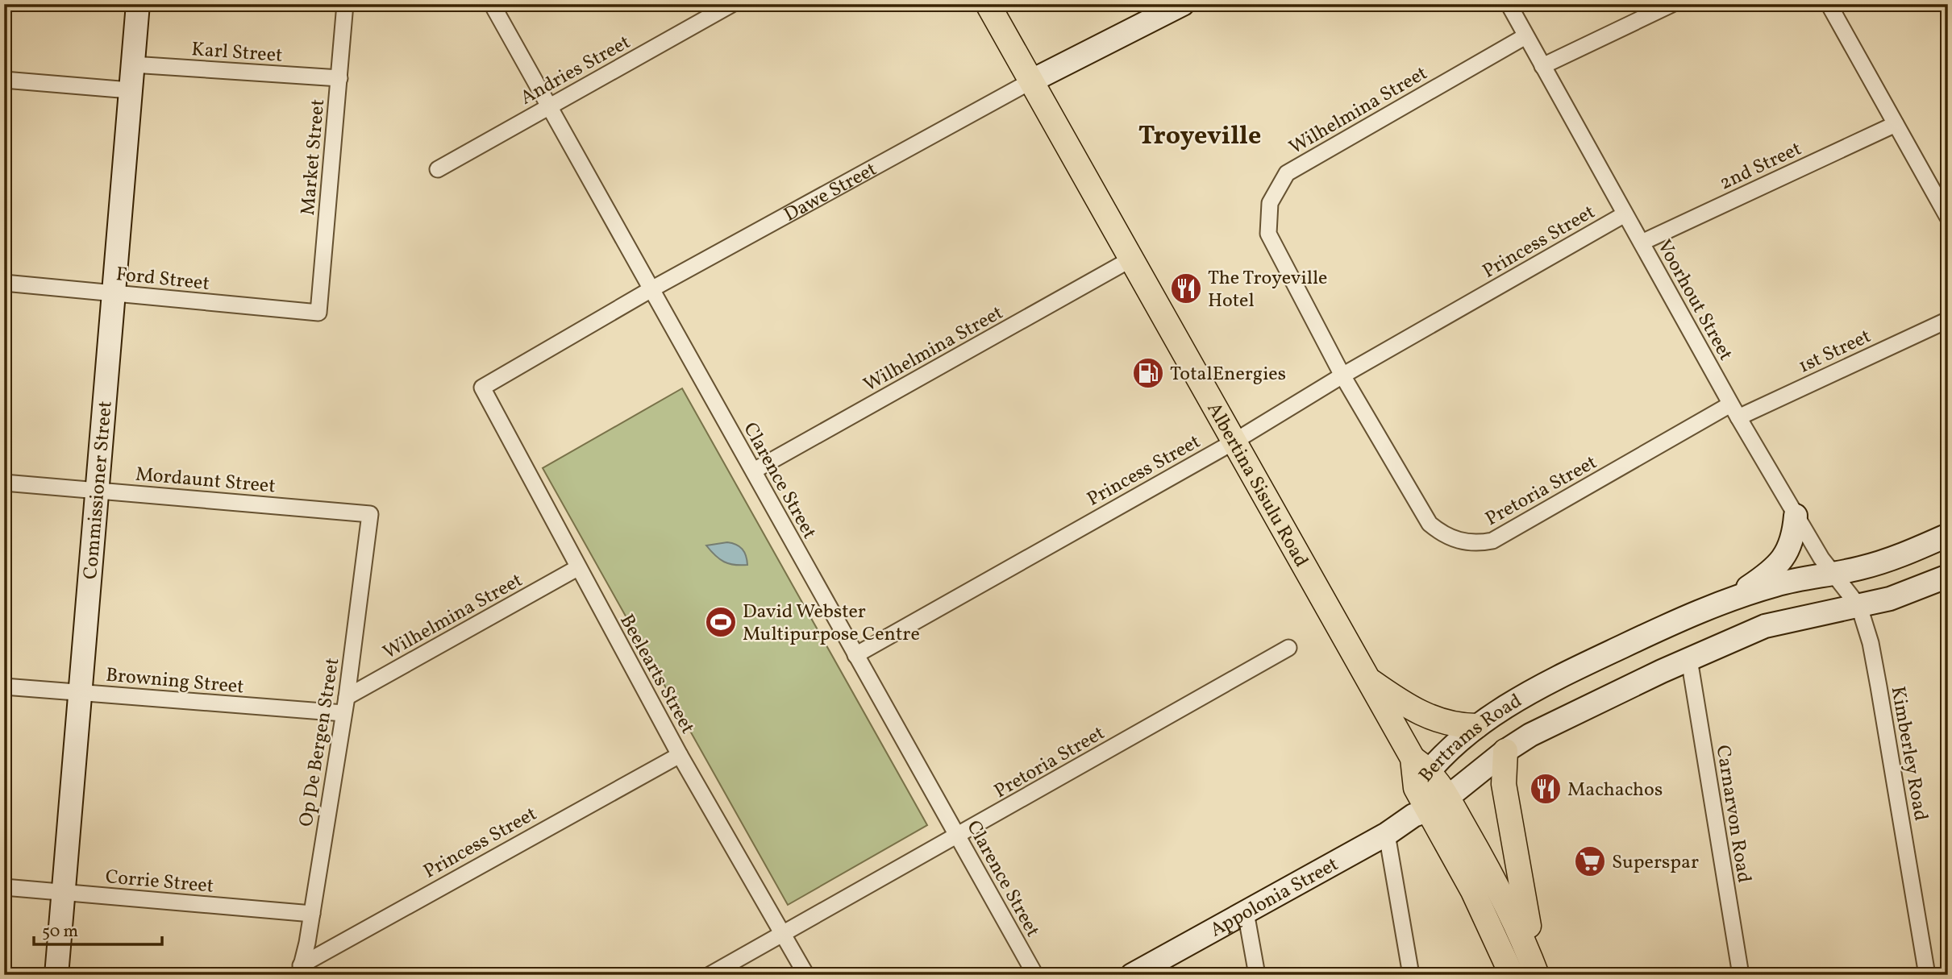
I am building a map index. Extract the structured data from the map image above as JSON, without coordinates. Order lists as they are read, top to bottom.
{
  "streets": {
    "main road": [
      "Dawe Street",
      "Albertina Sisulu Road",
      "Commissioner Street",
      "Bertrams Road",
      "Appolonia Street"
    ],
    "street": [
      "Karl Street",
      "Andries Street",
      "Wilhelmina Street",
      "Market Street",
      "2nd Street",
      "Princess Street",
      "Ford Street",
      "Voorhout Street",
      "1st Street",
      "Mordaunt Street",
      "Clarence Street",
      "Pretoria Street",
      "Beelearts Street",
      "Browning Street",
      "Op De Bergen Street",
      "Kimberley Road",
      "Carnarvon Road",
      "Corrie Street"
    ]
  },
  "crossings": [
    ["Karl Street", "Market Street"],
    ["Karl Street", "Commissioner Street"],
    ["Andries Street", "Clarence Street"],
    ["Wilhelmina Street", "Princess Street"],
    ["Wilhelmina Street", "Voorhout Street"],
    ["Wilhelmina Street", "Clarence Street"],
    ["Wilhelmina Street", "Albertina Sisulu Road"],
    ["Wilhelmina Street", "Pretoria Street"],
    ["Wilhelmina Street", "Beelearts Street"],
    ["Wilhelmina Street", "Op De Bergen Street"],
    ["Market Street", "Ford Street"],
    ["2nd Street", "Voorhout Street"],
    ["Dawe Street", "Clarence Street"],
    ["Dawe Street", "Albertina Sisulu Road"],
    ["Dawe Street", "Beelearts Street"],
    ["Princess Street", "Voorhout Street"],
    ["Princess Street", "Clarence Street"],
    ["Princess Street", "Albertina Sisulu Road"],
    ["Princess Street", "Pretoria Street"],
    ["Princess Street", "Beelearts Street"],
    ["Princess Street", "Op De Bergen Street"],
    ["Ford Street", "Commissioner Street"],
    ["Voorhout Street", "1st Street"],
    ["Voorhout Street", "Pretoria Street"],
    ["Voorhout Street", "Bertrams Road"],
    ["Voorhout Street", "Kimberley Road"],
    ["1st Street", "Pretoria Street"],
    ["Mordaunt Street", "Commissioner Street"],
    ["Mordaunt Street", "Op De Bergen Street"],
    ["Clarence Street", "Pretoria Street"],
    ["Albertina Sisulu Road", "Bertrams Road"],
    ["Albertina Sisulu Road", "Appolonia Street"],
    ["Commissioner Street", "Browning Street"],
    ["Commissioner Street", "Corrie Street"],
    ["Pretoria Street", "Beelearts Street"],
    ["Browning Street", "Op De Bergen Street"],
    ["Bertrams Road", "Kimberley Road"],
    ["Bertrams Road", "Carnarvon Road"],
    ["Bertrams Road", "Appolonia Street"],
    ["Op De Bergen Street", "Corrie Street"]
  ],
  "districts": ["Troyeville"],
  "places": {
    "restaurant": ["The Troyeville Hotel", "Machachos"],
    "fuel station": ["TotalEnergies"],
    "sports": ["David Webster Multipurpose Centre"],
    "supermarket": ["Superspar"]
  },
  "scale_bar": "50 m"
}
